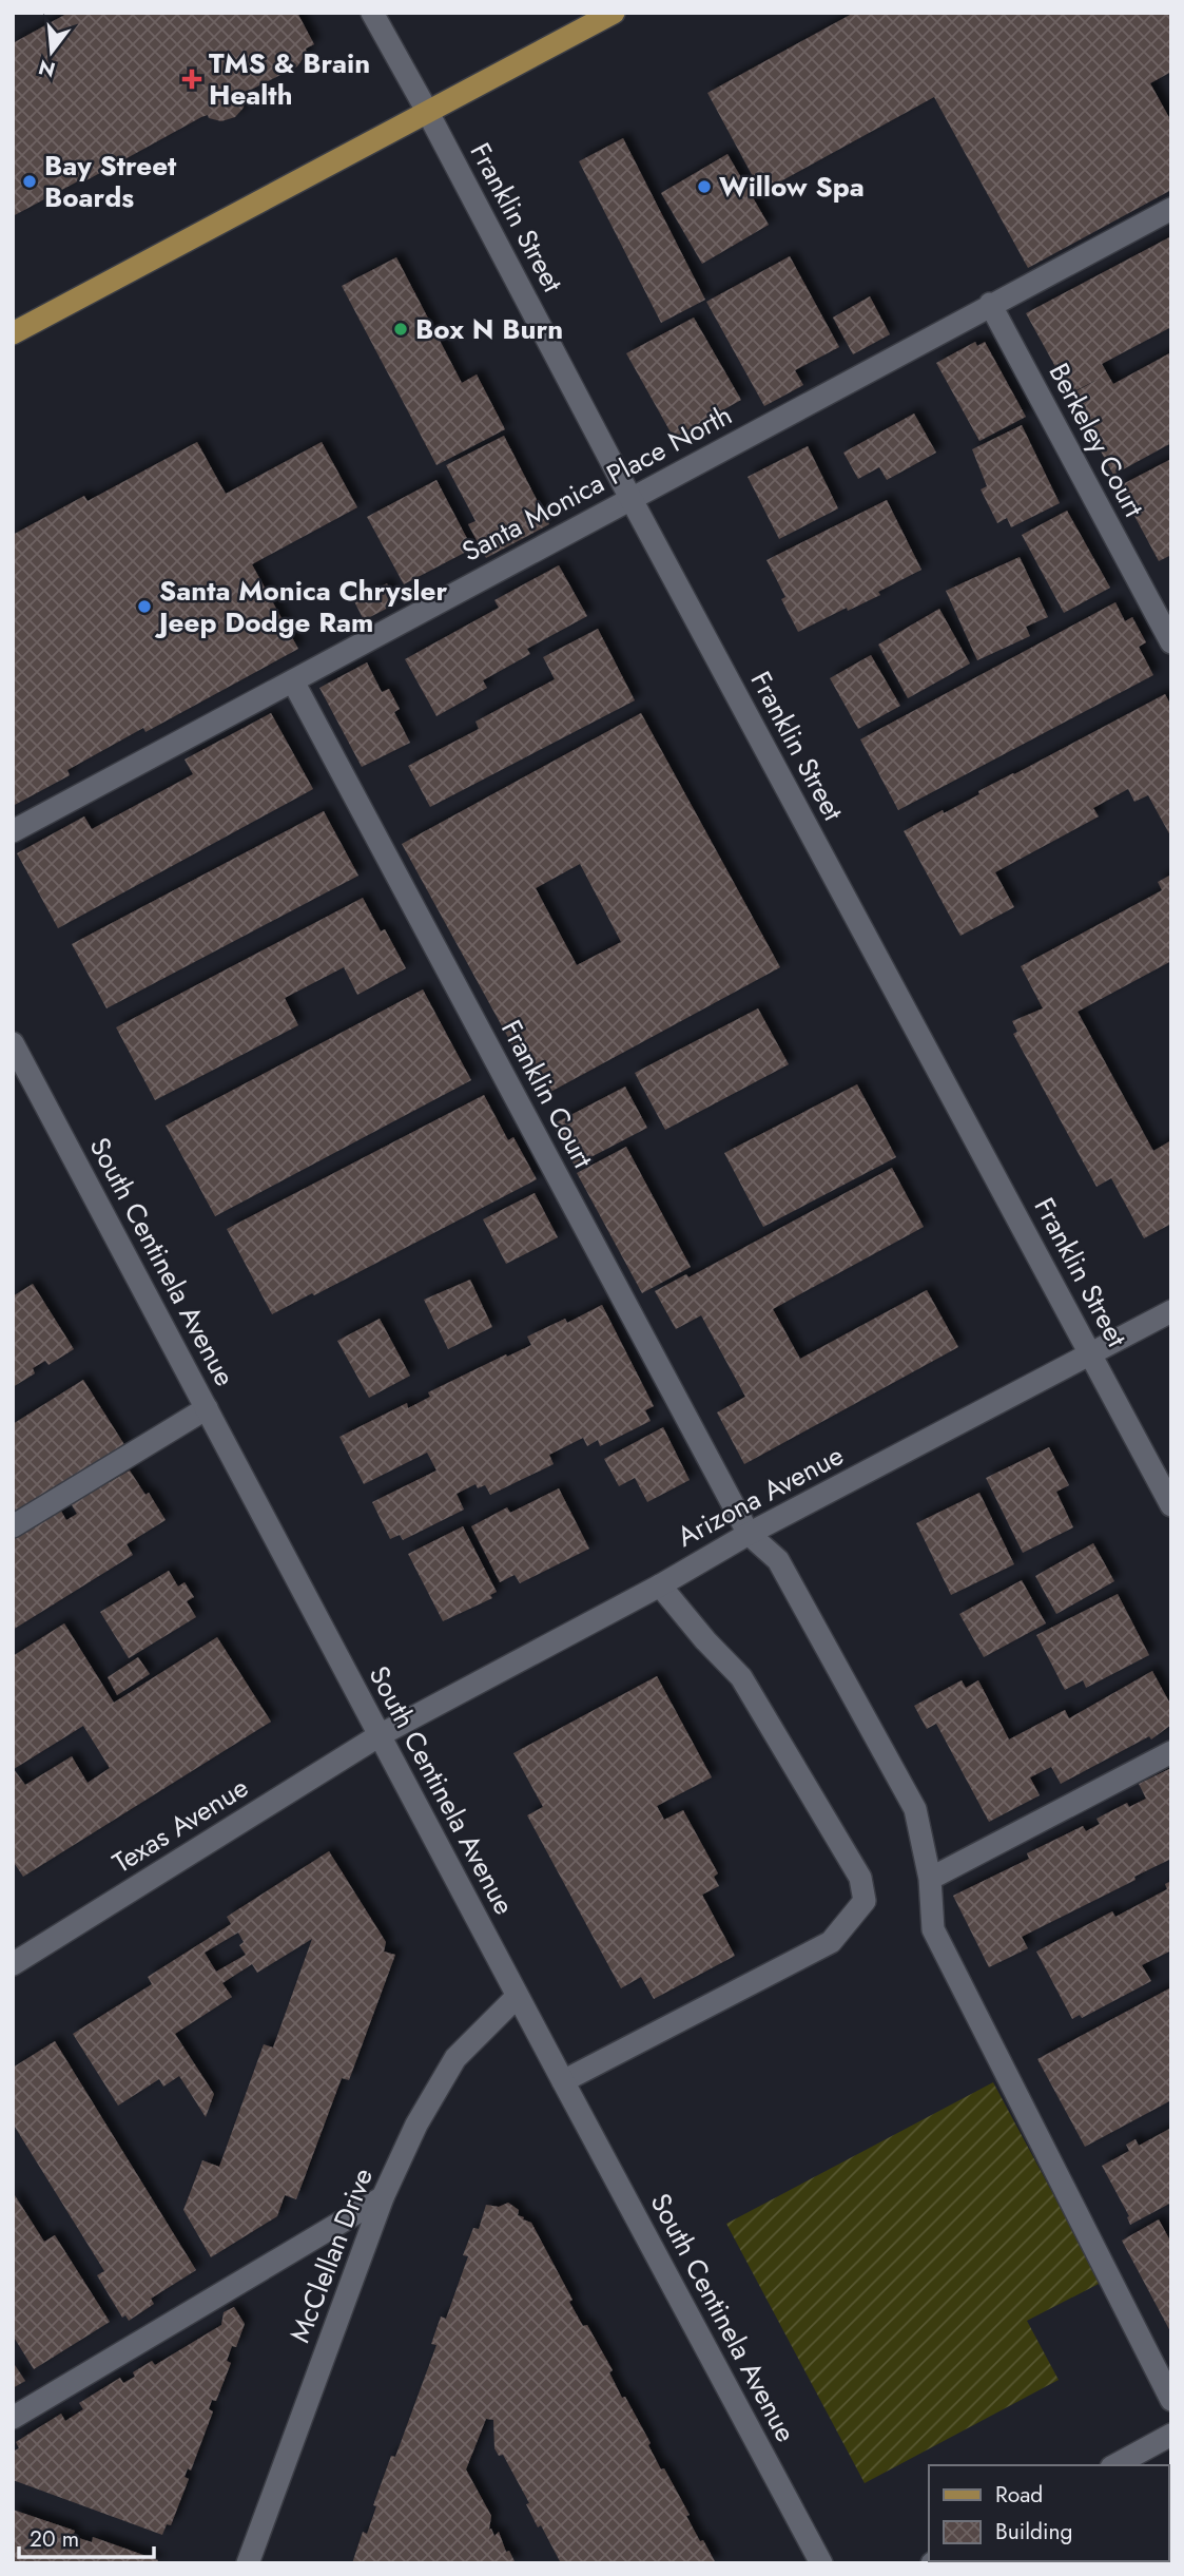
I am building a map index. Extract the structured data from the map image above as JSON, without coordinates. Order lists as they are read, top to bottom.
{
  "streets": {
    "street": [
      "Franklin Street",
      "Berkeley Court",
      "Santa Monica Place North",
      "Franklin Court",
      "South Centinela Avenue",
      "Arizona Avenue",
      "Texas Avenue",
      "McClellan Drive"
    ]
  },
  "crossings": [
    ["Franklin Street", "Santa Monica Place North"],
    ["Franklin Street", "Arizona Avenue"],
    ["Berkeley Court", "Santa Monica Place North"],
    ["Santa Monica Place North", "Franklin Court"],
    ["Franklin Court", "Arizona Avenue"],
    ["South Centinela Avenue", "Arizona Avenue"],
    ["South Centinela Avenue", "Texas Avenue"],
    ["South Centinela Avenue", "McClellan Drive"],
    ["Arizona Avenue", "Texas Avenue"]
  ],
  "places": {
    "health": ["TMS & Brain Health"],
    "other": [
      "Bay Street Boards",
      "Willow Spa",
      "Box N Burn",
      "Santa Monica Chrysler Jeep Dodge Ram"
    ]
  },
  "legend": ["Road", "Building"],
  "scale_bar": "20 m",
  "north": "bottom"
}
